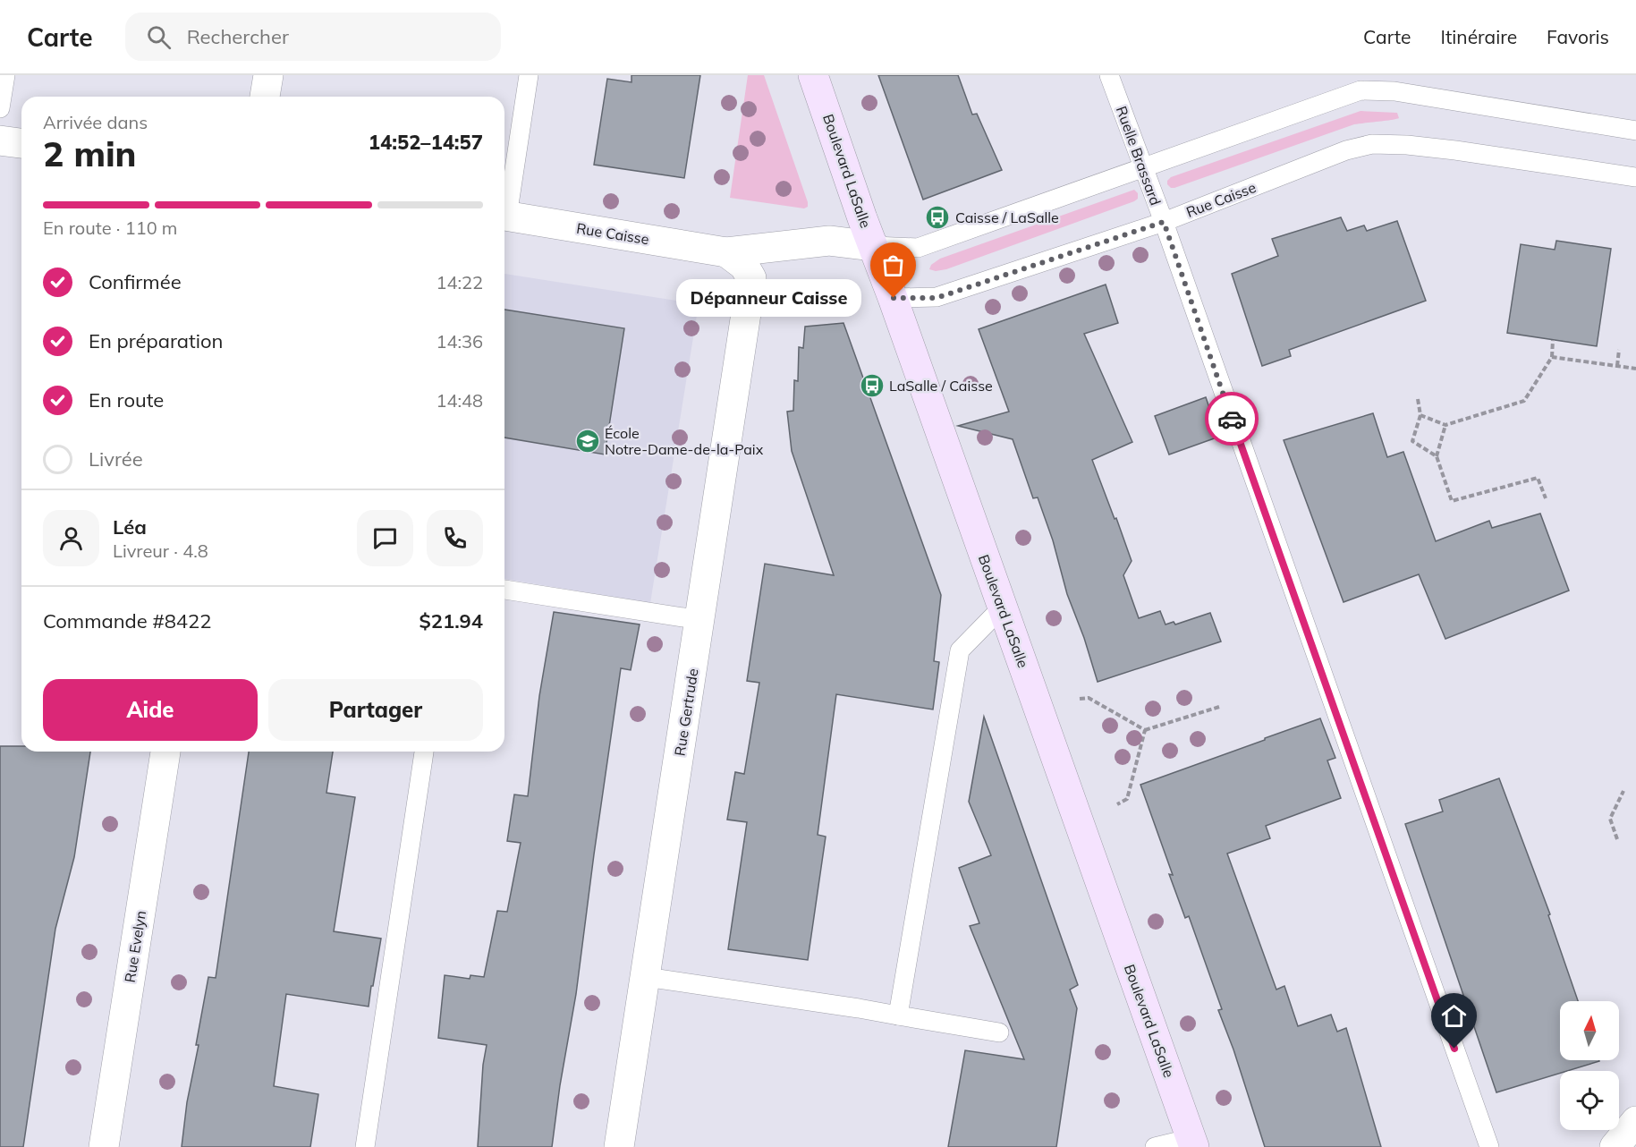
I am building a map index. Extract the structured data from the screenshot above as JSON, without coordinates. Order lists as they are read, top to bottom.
{
  "streets": {
    "main road": ["Boulevard LaSalle"],
    "street": ["Rue Caisse", "Rue Gertrude", "Rue Evelyn"],
    "lane": ["Ruelle Brassard"]
  },
  "crossings": [
    ["Ruelle Brassard", "Rue Caisse"],
    ["Boulevard LaSalle", "Rue Caisse"]
  ],
  "places": {
    "bus stop": ["Caisse / LaSalle", "LaSalle / Caisse"],
    "other": ["Dépanneur Caisse"],
    "school or university": ["École Notre-Dame-de-la-Paix"]
  },
  "north": "top",
  "page": {
    "header": "Carte",
    "search": "Rechercher",
    "nav": ["Carte", "Itinéraire", "Favoris"],
    "heading": ["2 min", "Arrivée dans", "14:52–14:57"],
    "panel": [
      "Léa",
      "Livreur · 4.8",
      "Commande #8422",
      "$21.94"
    ],
    "bar": "En route · 110 m",
    "list": [
      ["Confirmée", "14:22"],
      ["En préparation", "14:36"],
      ["En route", "14:48"],
      "Livrée"
    ],
    "bubble": "Dépanneur Caisse",
    "buttons": ["Aide", "Partager"]
  }
}
